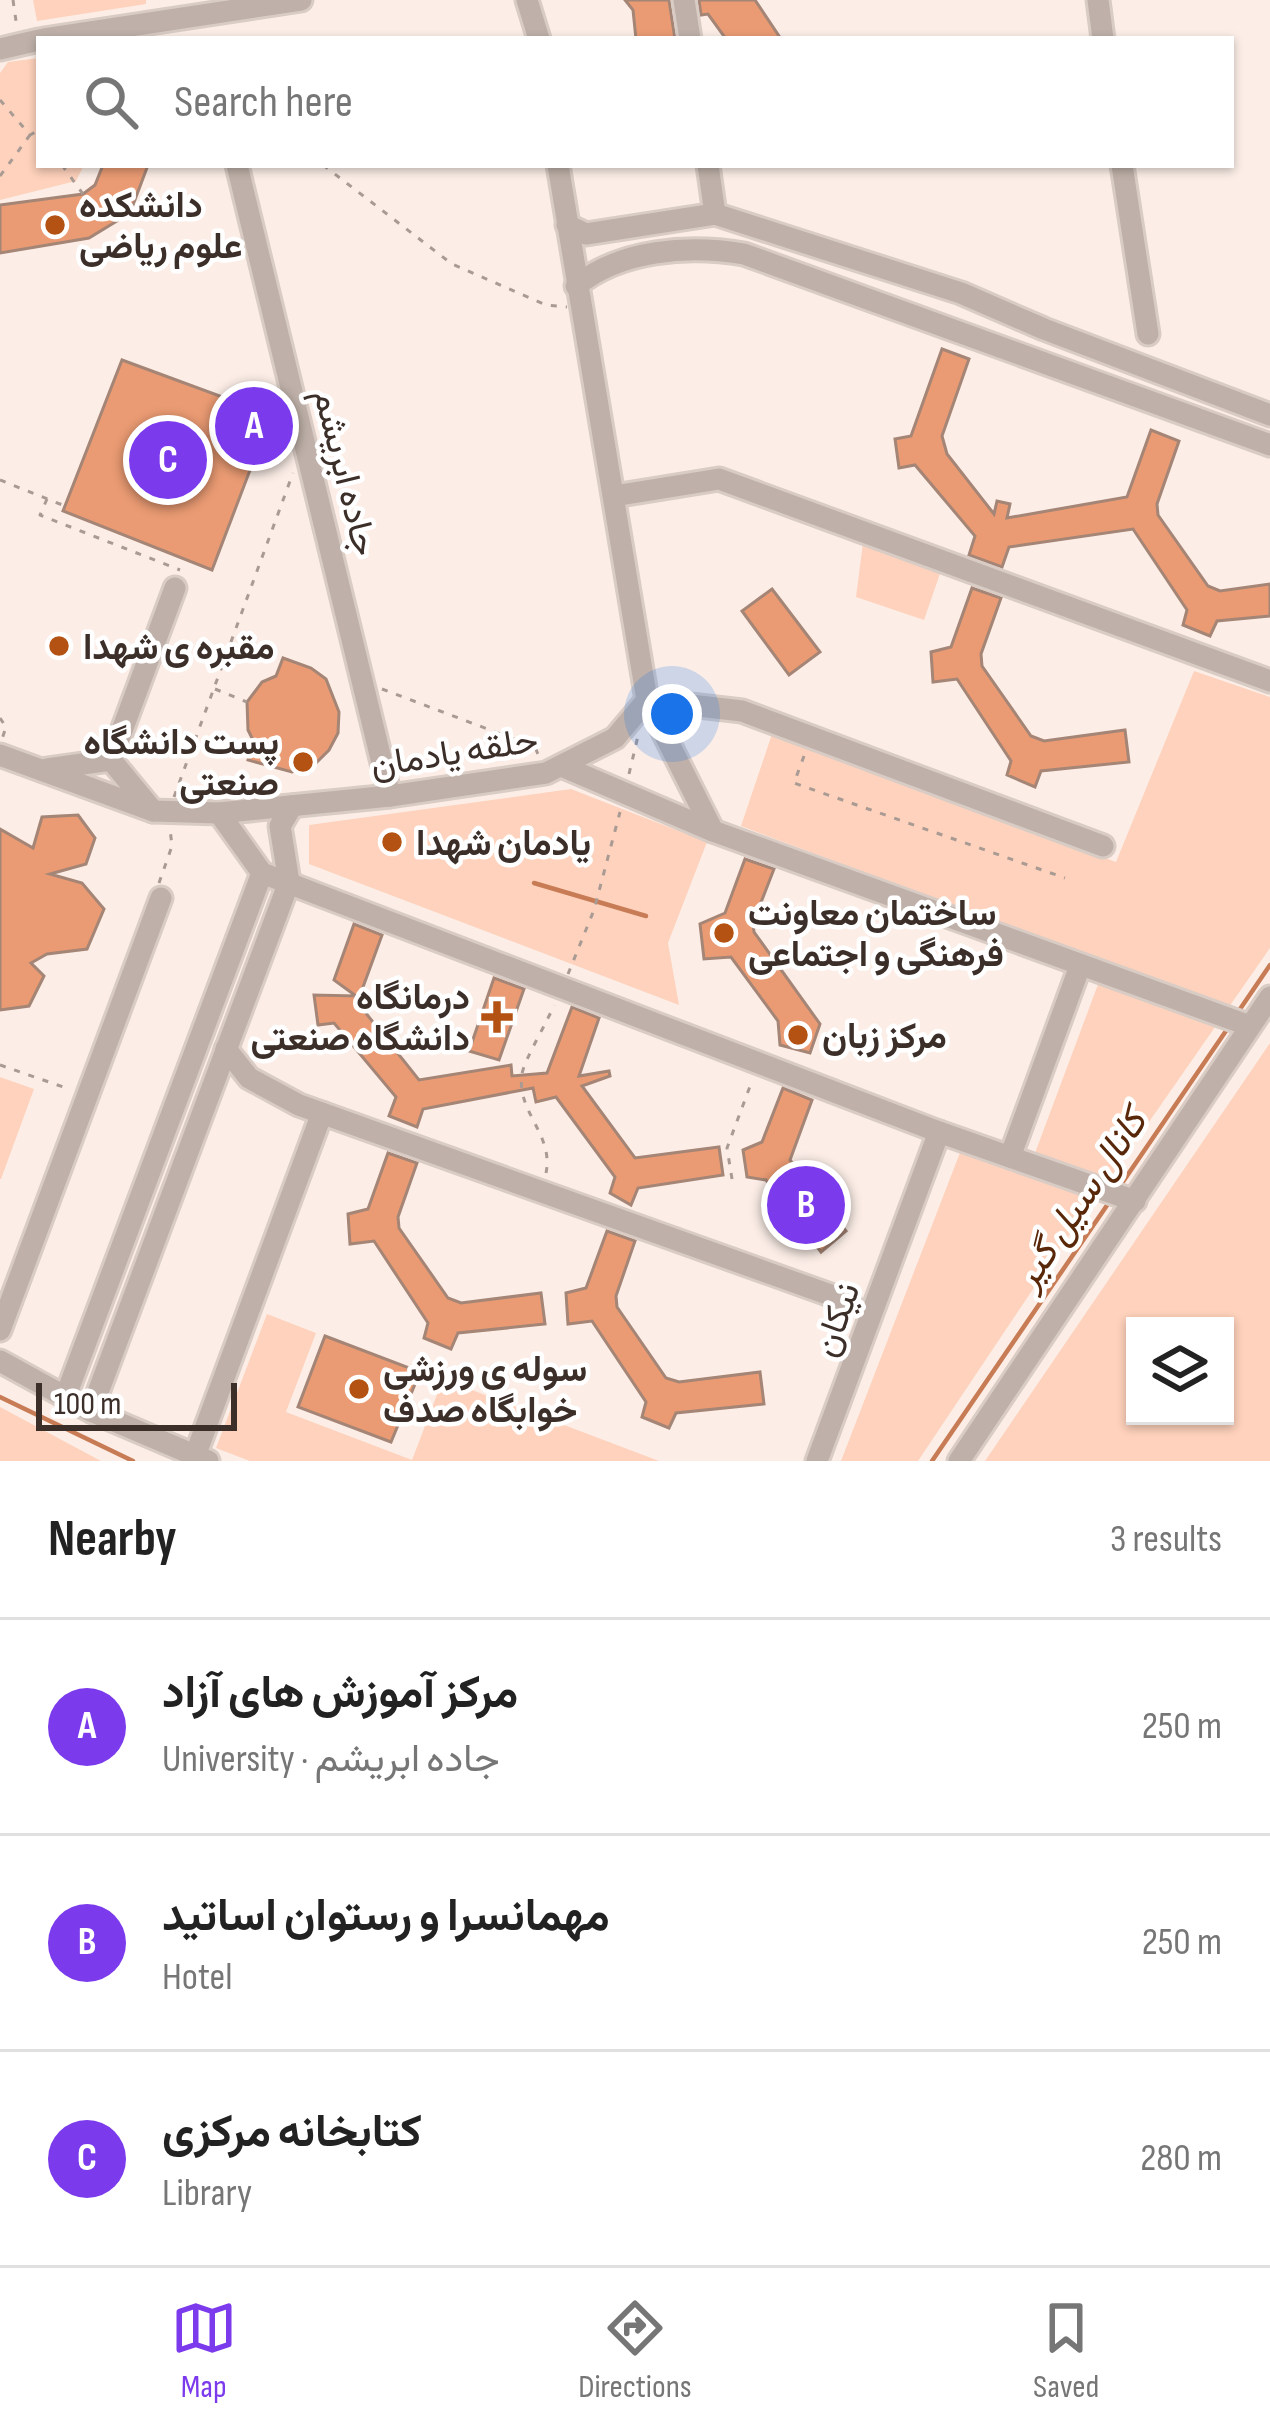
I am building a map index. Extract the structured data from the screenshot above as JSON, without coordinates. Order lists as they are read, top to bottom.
{
  "streets": {
    "street": ["جاده ابریشم", "حلقه یادمان", "نیکان"]
  },
  "crossings": [
    ["جاده ابریشم", "حلقه یادمان"]
  ],
  "water": ["کانال سیل گیر"],
  "places": {
    "other": [
      "دانشکده علوم ریاضی",
      "مقبره ی شهدا",
      "پست دانشگاه صنعتی",
      "یادمان شهدا",
      "ساختمان معاونت فرهنگی و اجتماعی",
      "مرکز زبان",
      "سوله ی ورزشی خوابگاه صدف"
    ],
    "health": ["درمانگاه دانشگاه صنعتی"]
  },
  "scale_bar": "100 m",
  "page": {
    "search": "Search here",
    "pins": ["A", "C", "B"],
    "scale": "100 m",
    "heading": ["Nearby", "3 results"],
    "list": [
      {
        "mark": "A",
        "name": "مرکز آموزش های آزاد",
        "note": "University · جاده ابریشم",
        "value": "250 m"
      },
      {
        "mark": "B",
        "name": "مهمانسرا و رستوان اساتید",
        "note": "Hotel",
        "value": "250 m"
      },
      {
        "mark": "C",
        "name": "کتابخانه مرکزی",
        "note": "Library",
        "value": "280 m"
      }
    ],
    "nav": ["Map", "Directions", "Saved"]
  }
}
